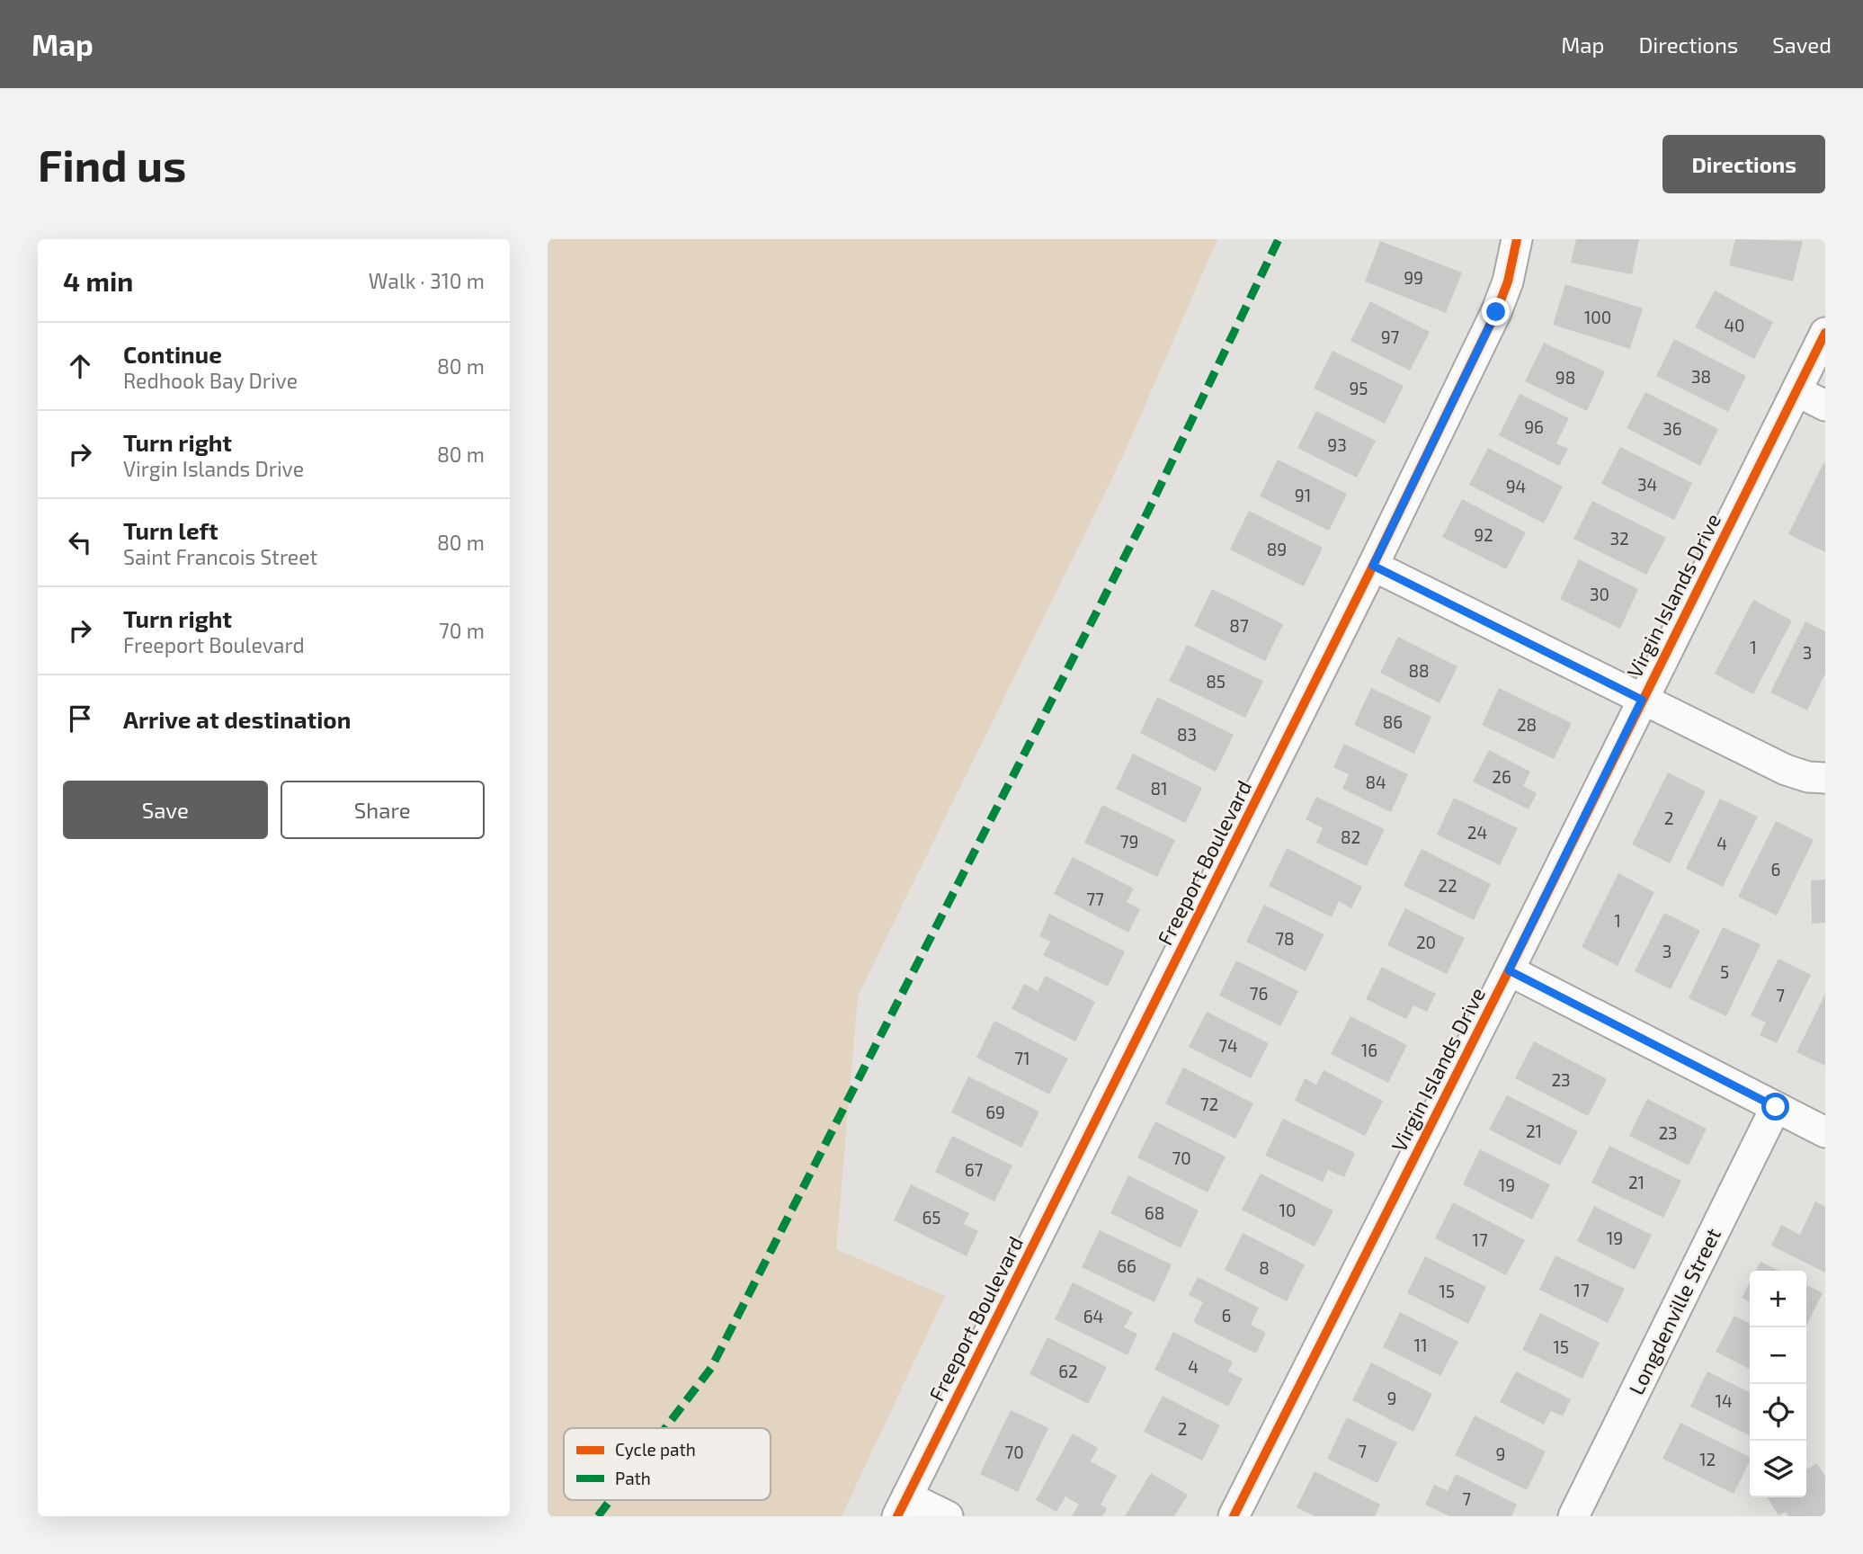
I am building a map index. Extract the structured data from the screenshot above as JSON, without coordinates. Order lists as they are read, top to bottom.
{
  "streets": {
    "street": ["Virgin Islands Drive", "Freeport Boulevard", "Longdenville Street"]
  },
  "house_numbers": [
    "99",
    "100",
    "40",
    "97",
    "38",
    "98",
    "95",
    "96",
    "36",
    "93",
    "34",
    "94",
    "91",
    "92",
    "32",
    "89",
    "30",
    "87",
    "1",
    "3",
    "88",
    "85",
    "86",
    "28",
    "83",
    "26",
    "84",
    "81",
    "2",
    "24",
    "82",
    "79",
    "4",
    "6",
    "22",
    "77",
    "1",
    "78",
    "20",
    "3",
    "5",
    "76",
    "7",
    "74",
    "16",
    "71",
    "23",
    "72",
    "69",
    "21",
    "23",
    "70",
    "67",
    "21",
    "19",
    "10",
    "68",
    "65",
    "19",
    "17",
    "66",
    "8",
    "17",
    "15",
    "6",
    "64",
    "11",
    "15",
    "4",
    "62",
    "9",
    "14",
    "2",
    "7",
    "70",
    "9",
    "12",
    "7"
  ],
  "legend": ["Cycle path", "Path"],
  "page": {
    "header": "Map",
    "nav": ["Map", "Directions", "Saved"],
    "buttons": [
      "Directions",
      ["Save", "Share"]
    ],
    "title": "Find us",
    "heading": ["4 min", "Walk · 310 m"],
    "list": [
      ["Continue", "Redhook Bay Drive", "80 m"],
      ["Turn right", "Virgin Islands Drive", "80 m"],
      ["Turn left", "Saint Francois Street", "80 m"],
      ["Turn right", "Freeport Boulevard", "70 m"],
      "Arrive at destination"
    ],
    "map_buttons": ["+", "−"]
  }
}
